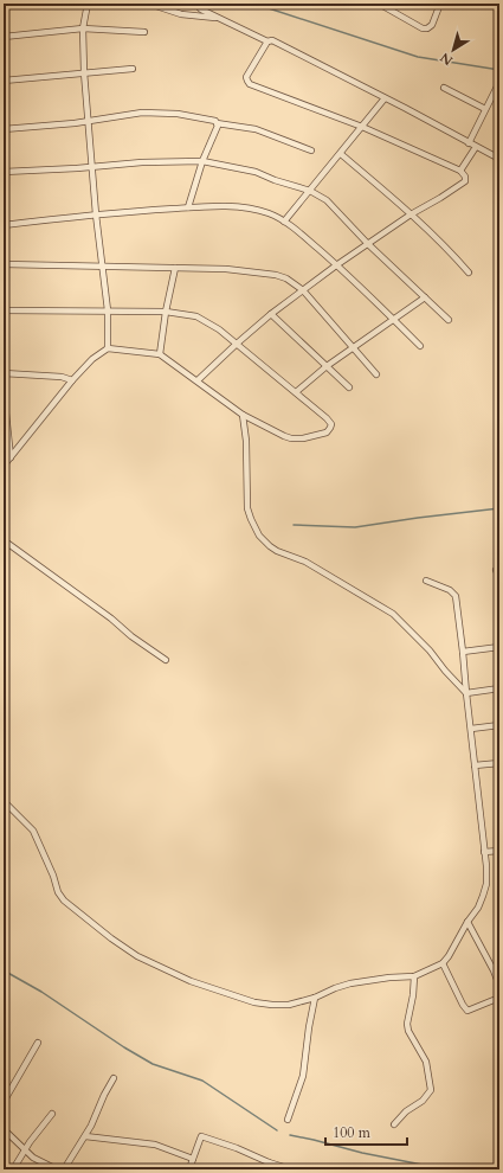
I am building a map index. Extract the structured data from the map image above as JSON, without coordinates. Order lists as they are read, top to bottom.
{
  "scale_bar": "100 m",
  "north": "bottom left"
}
